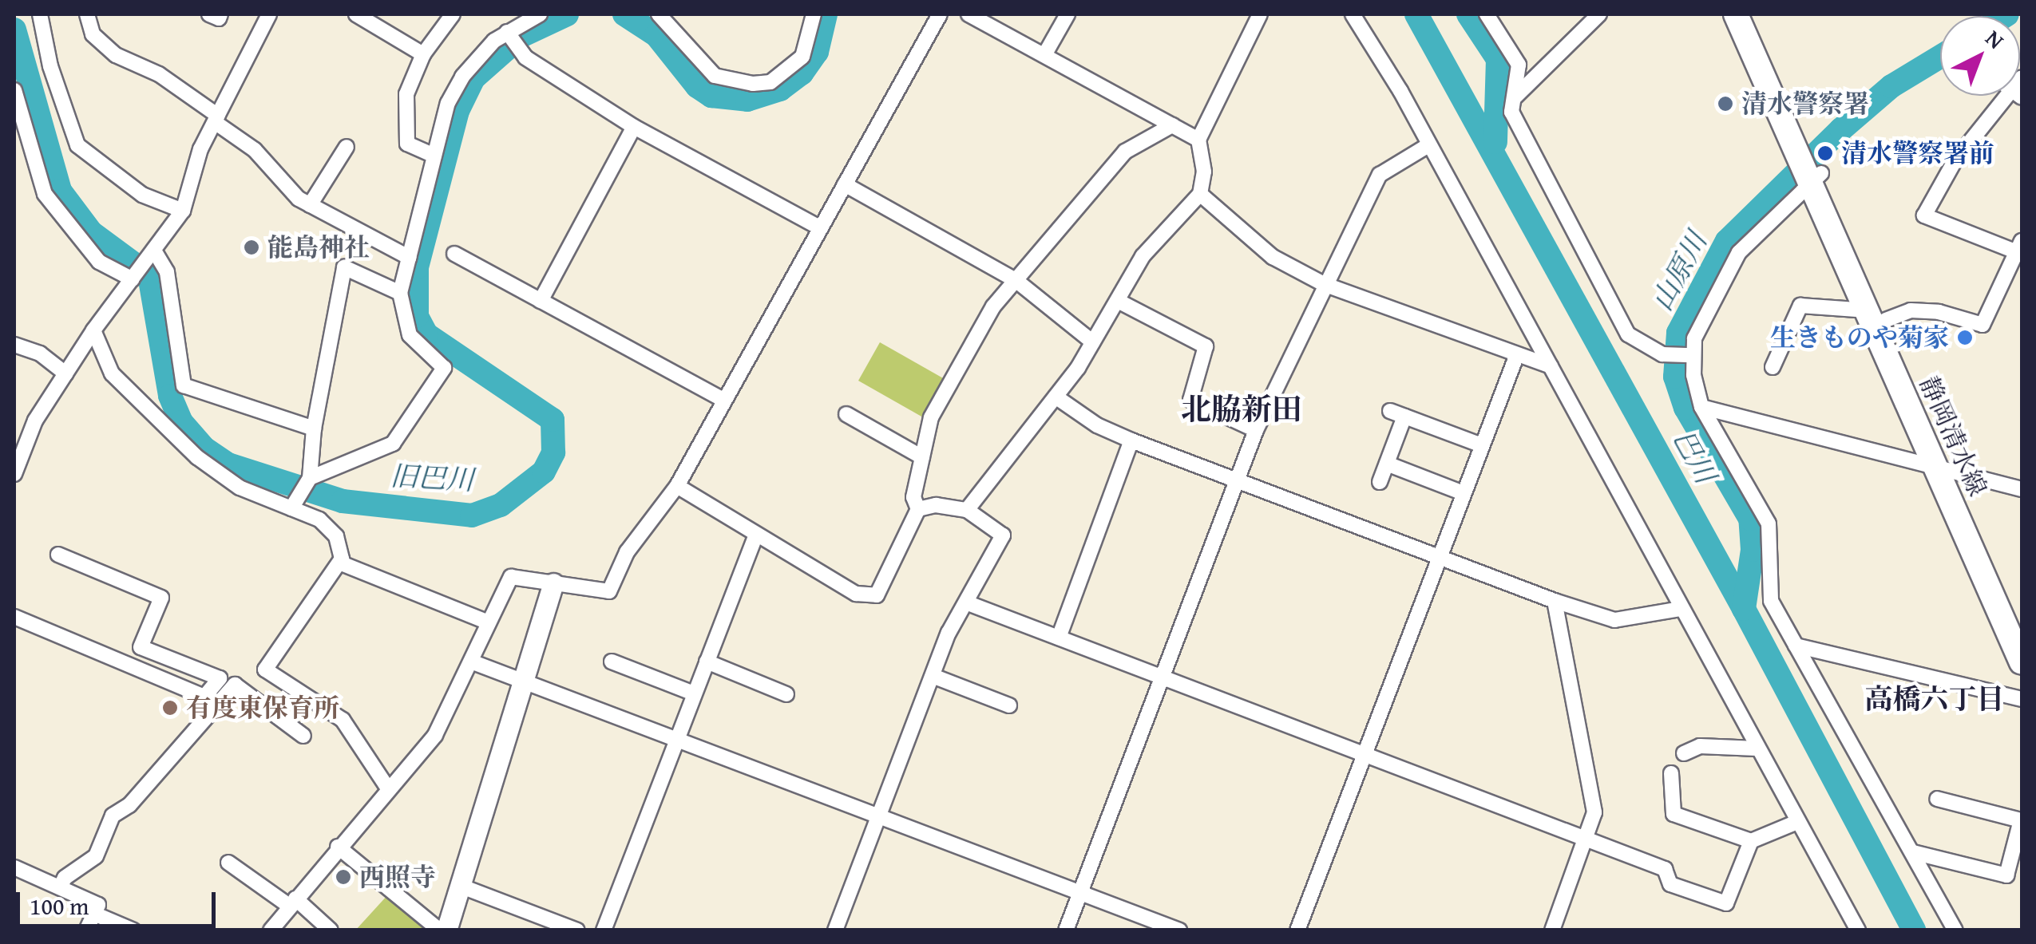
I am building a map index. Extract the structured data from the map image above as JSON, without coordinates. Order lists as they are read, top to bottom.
{
  "streets": {
    "main road": ["静岡清水線"]
  },
  "districts": ["北脇新田", "高橋六丁目"],
  "water": ["山原川", "巴川", "旧巴川"],
  "places": [
    "清水警察署",
    "清水警察署前",
    "能島神社",
    "生きものや菊家",
    "有度東保育所",
    "西照寺"
  ],
  "scale_bar": "100 m",
  "north": "top right"
}
